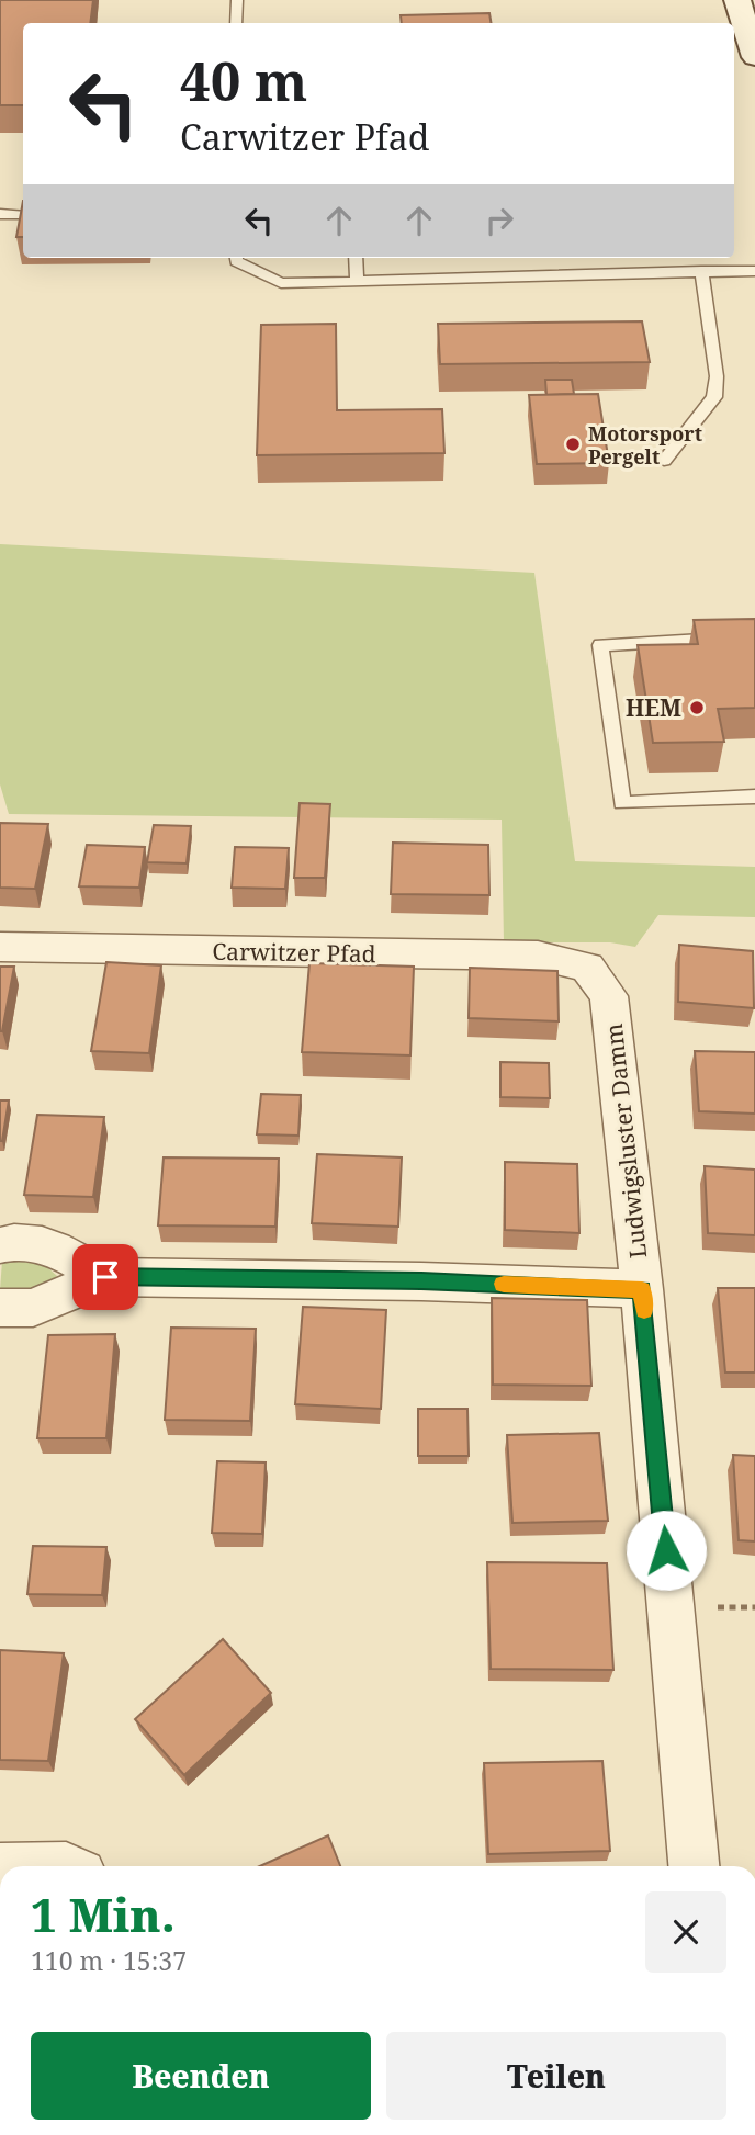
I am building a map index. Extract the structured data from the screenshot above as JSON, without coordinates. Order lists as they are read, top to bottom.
{
  "streets": {
    "street": ["Carwitzer Pfad", "Ludwigsluster Damm"]
  },
  "crossings": [
    ["Carwitzer Pfad", "Ludwigsluster Damm"]
  ],
  "places": ["Motorsport Pergelt", "HEM"],
  "page": {
    "turn": ["40 m", "Carwitzer Pfad"],
    "heading": ["1 Min.", "110 m · 15:37"],
    "buttons": ["Beenden", "Teilen"]
  }
}
